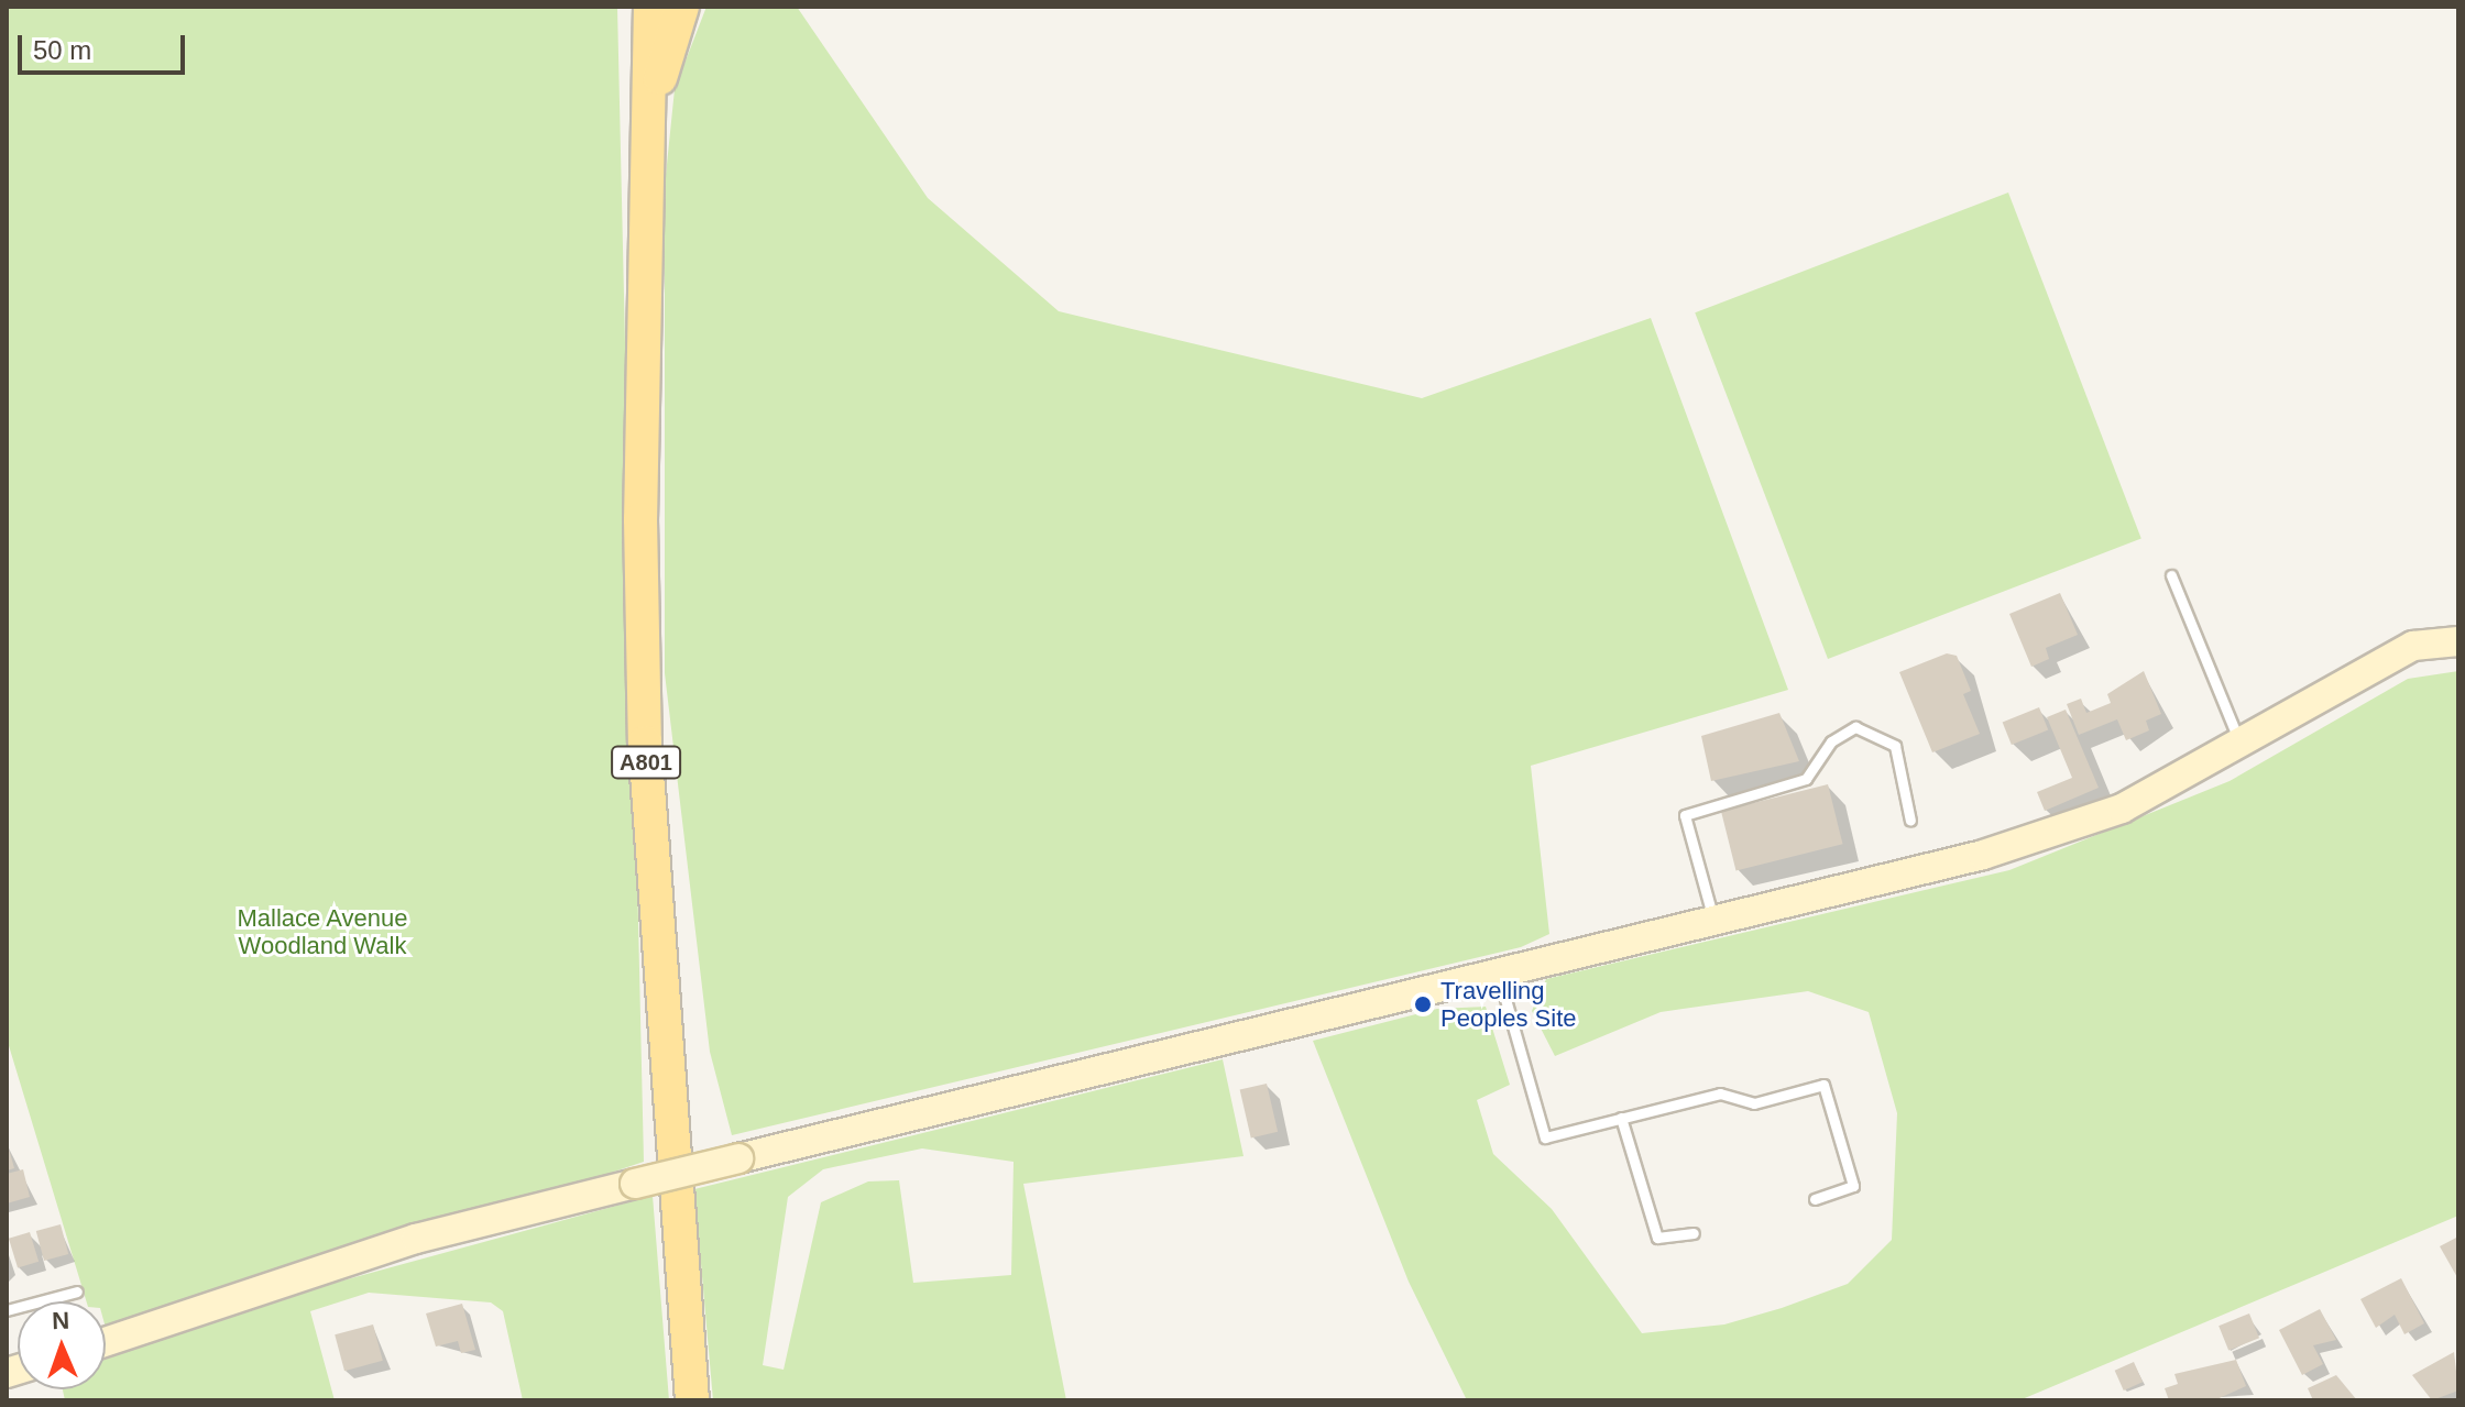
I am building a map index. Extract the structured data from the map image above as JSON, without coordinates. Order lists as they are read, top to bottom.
{
  "streets": {
    "main road": ["A801"]
  },
  "parks": ["Mallace Avenue Woodland Walk"],
  "places": ["Travelling Peoples Site"],
  "scale_bar": "50 m",
  "north": "top"
}
